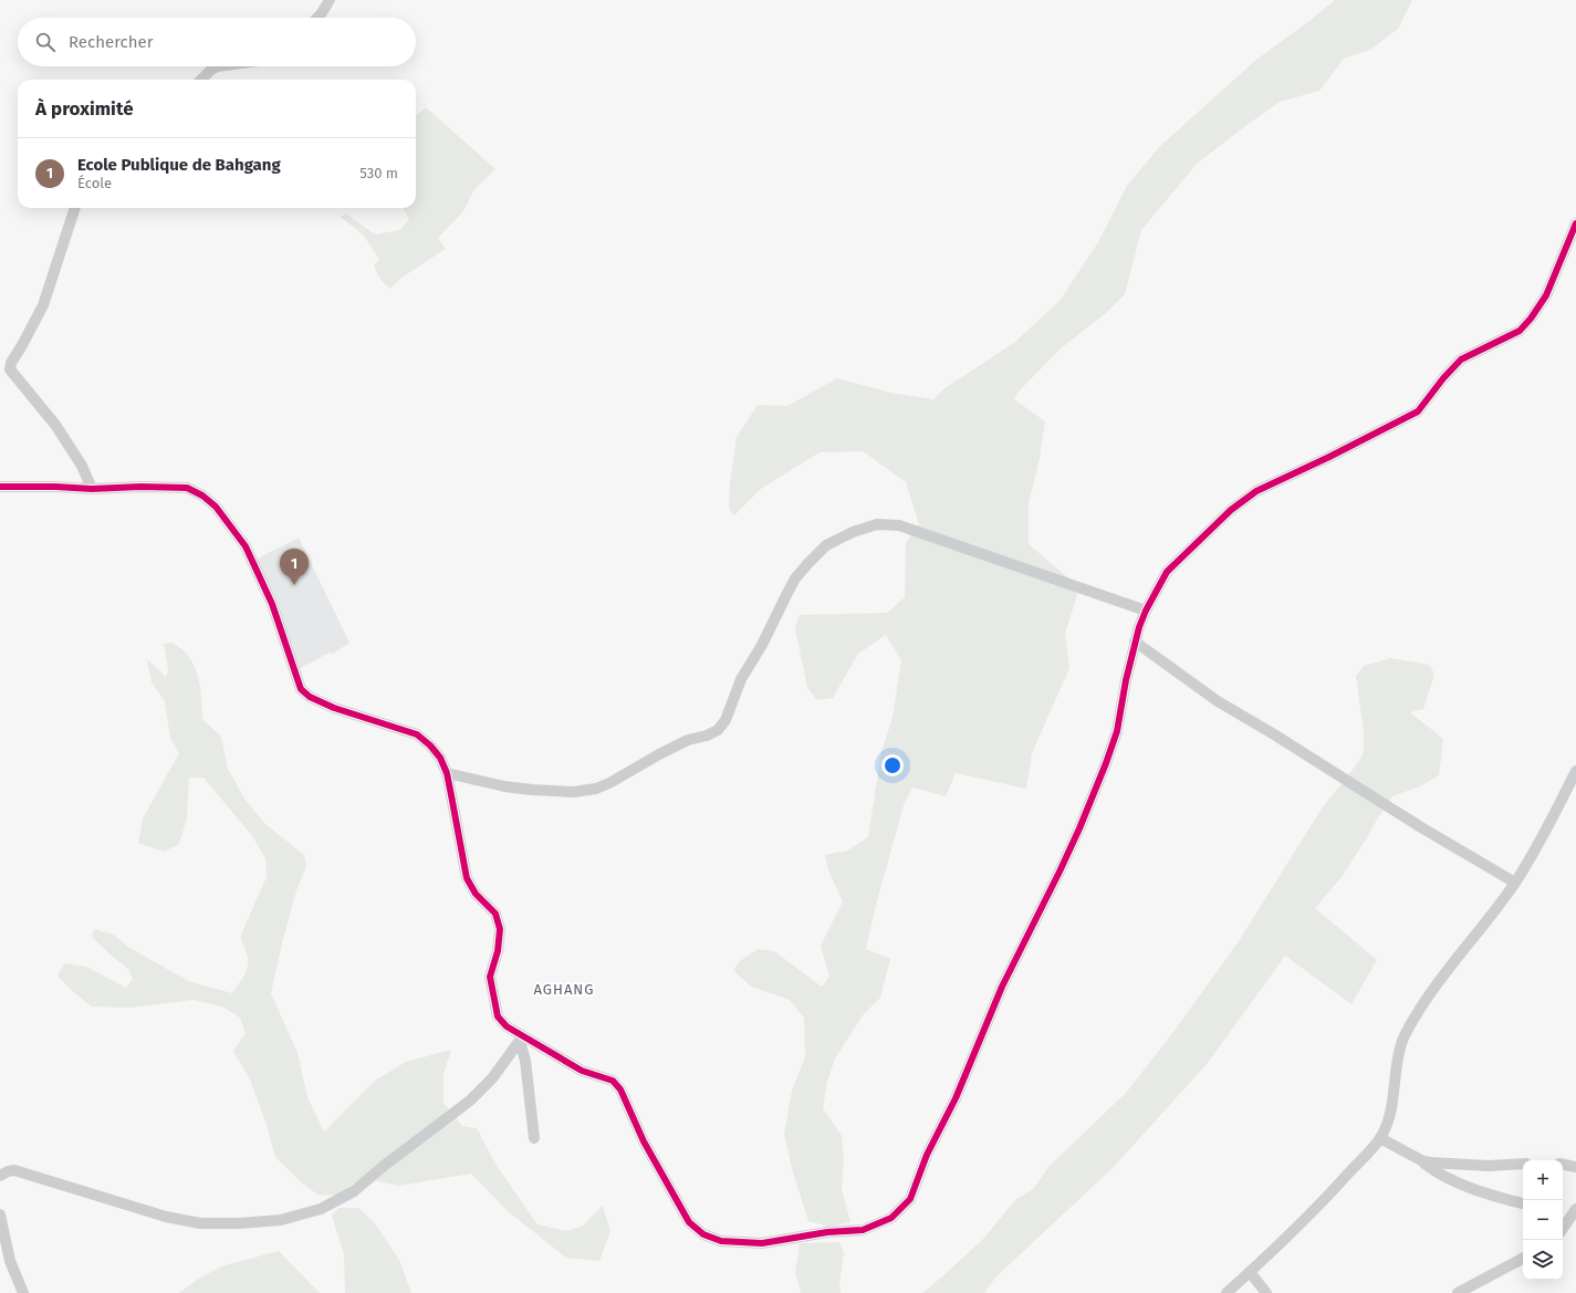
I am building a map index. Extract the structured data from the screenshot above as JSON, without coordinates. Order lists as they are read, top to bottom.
{
  "districts": ["AGHANG"],
  "page": {
    "search": "Rechercher",
    "heading": "À proximité",
    "list": [
      {
        "mark": "1",
        "name": "Ecole Publique de Bahgang",
        "note": "École",
        "value": "530 m"
      }
    ],
    "pins": "1",
    "map_buttons": ["+", "−"]
  }
}
